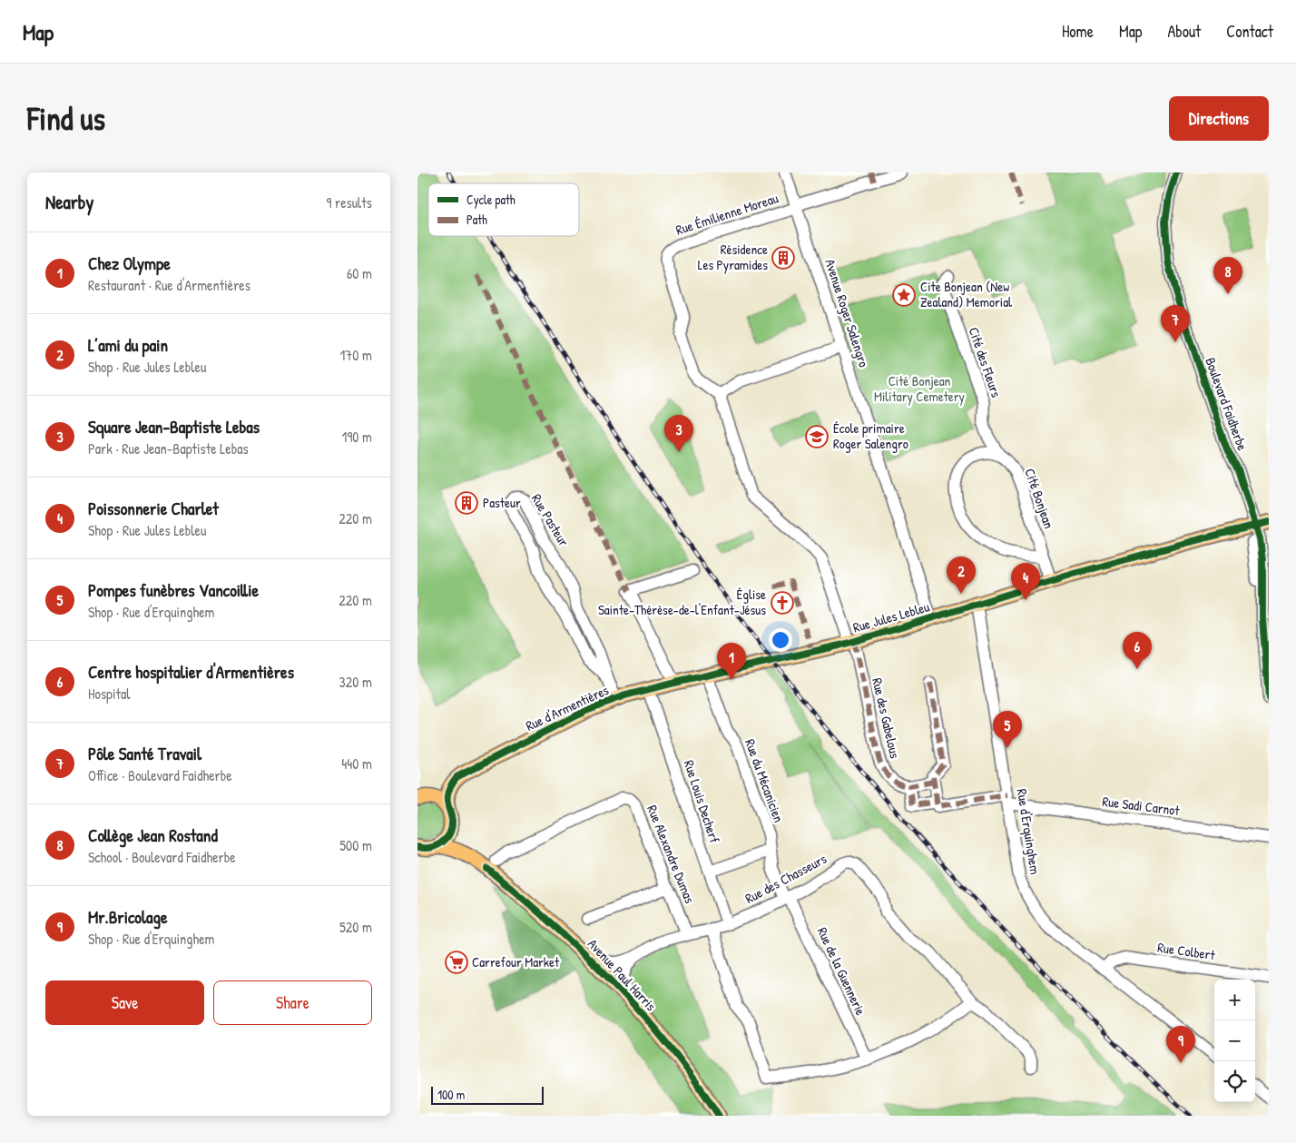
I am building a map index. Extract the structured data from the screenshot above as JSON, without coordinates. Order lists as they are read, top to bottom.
{
  "streets": {
    "main road": ["Rue Jules Lebleu", "Rue d'Armentières", "Avenue Paul Harris"],
    "street": [
      "Rue Émilienne Moreau",
      "Avenue Roger Salengro",
      "Cité des Fleurs",
      "Boulevard Faidherbe",
      "Cité Bonjean",
      "Rue Pasteur",
      "Rue des Gabelous",
      "Rue du Mécanicien",
      "Rue Louis Decherf",
      "Rue Sadi Carnot",
      "Rue d'Erquinghem",
      "Rue Alexandre Dumas",
      "Rue des Chasseurs",
      "Rue Colbert",
      "Rue de la Guennerie"
    ]
  },
  "crossings": [
    ["Rue Émilienne Moreau", "Avenue Roger Salengro"],
    ["Rue Émilienne Moreau", "Rue des Gabelous"],
    ["Avenue Roger Salengro", "Rue Jules Lebleu"],
    ["Cité des Fleurs", "Cité Bonjean"],
    ["Boulevard Faidherbe", "Rue Jules Lebleu"],
    ["Cité Bonjean", "Rue Jules Lebleu"],
    ["Rue Pasteur", "Rue d'Armentières"],
    ["Rue Jules Lebleu", "Rue d'Armentières"],
    ["Rue Jules Lebleu", "Rue des Gabelous"],
    ["Rue Jules Lebleu", "Rue d'Erquinghem"],
    ["Rue d'Armentières", "Rue du Mécanicien"],
    ["Rue d'Armentières", "Rue Louis Decherf"],
    ["Rue d'Armentières", "Avenue Paul Harris"],
    ["Rue des Gabelous", "Rue Sadi Carnot"],
    ["Rue du Mécanicien", "Rue des Chasseurs"],
    ["Rue du Mécanicien", "Rue de la Guennerie"],
    ["Rue Louis Decherf", "Rue des Chasseurs"],
    ["Rue Sadi Carnot", "Rue d'Erquinghem"],
    ["Rue d'Erquinghem", "Rue Colbert"],
    ["Rue Alexandre Dumas", "Rue des Chasseurs"],
    ["Rue Alexandre Dumas", "Avenue Paul Harris"],
    ["Rue des Chasseurs", "Rue de la Guennerie"],
    ["Rue des Chasseurs", "Avenue Paul Harris"]
  ],
  "parks": ["Cité Bonjean Military Cemetery"],
  "places": {
    "building": ["Résidence Les Pyramides", "Pasteur"],
    "place": ["Cite Bonjean (New Zealand) Memorial"],
    "school or university": ["École primaire Roger Salengro"],
    "church": ["Église Sainte-Thérèse-de-l'Enfant-Jésus"],
    "supermarket": ["Carrefour Market"]
  },
  "legend": ["Cycle path", "Path"],
  "scale_bar": "100 m",
  "page": {
    "header": "Map",
    "nav": [
      "Home",
      "Map",
      "About",
      "Contact"
    ],
    "buttons": [
      "Directions",
      ["Save", "Share"]
    ],
    "title": "Find us",
    "heading": ["Nearby", "9 results"],
    "list": [
      {
        "mark": "1",
        "name": "Chez Olympe",
        "note": "Restaurant · Rue d'Armentières",
        "value": "60 m"
      },
      {
        "mark": "2",
        "name": "L’ami du pain",
        "note": "Shop · Rue Jules Lebleu",
        "value": "170 m"
      },
      {
        "mark": "3",
        "name": "Square Jean-Baptiste Lebas",
        "note": "Park · Rue Jean-Baptiste Lebas",
        "value": "190 m"
      },
      {
        "mark": "4",
        "name": "Poissonnerie Charlet",
        "note": "Shop · Rue Jules Lebleu",
        "value": "220 m"
      },
      {
        "mark": "5",
        "name": "Pompes funèbres Vancoillie",
        "note": "Shop · Rue d'Erquinghem",
        "value": "220 m"
      },
      {
        "mark": "6",
        "name": "Centre hospitalier d'Armentières",
        "note": "Hospital",
        "value": "320 m"
      },
      {
        "mark": "7",
        "name": "Pôle Santé Travail",
        "note": "Office · Boulevard Faidherbe",
        "value": "440 m"
      },
      {
        "mark": "8",
        "name": "Collège Jean Rostand",
        "note": "School · Boulevard Faidherbe",
        "value": "500 m"
      },
      {
        "mark": "9",
        "name": "Mr.Bricolage",
        "note": "Shop · Rue d'Erquinghem",
        "value": "520 m"
      }
    ],
    "pins": [
      "8",
      "7",
      "3",
      "2",
      "4",
      "6",
      "1",
      "5",
      "9"
    ],
    "map_buttons": ["+", "−"],
    "scale": "100 m"
  }
}
